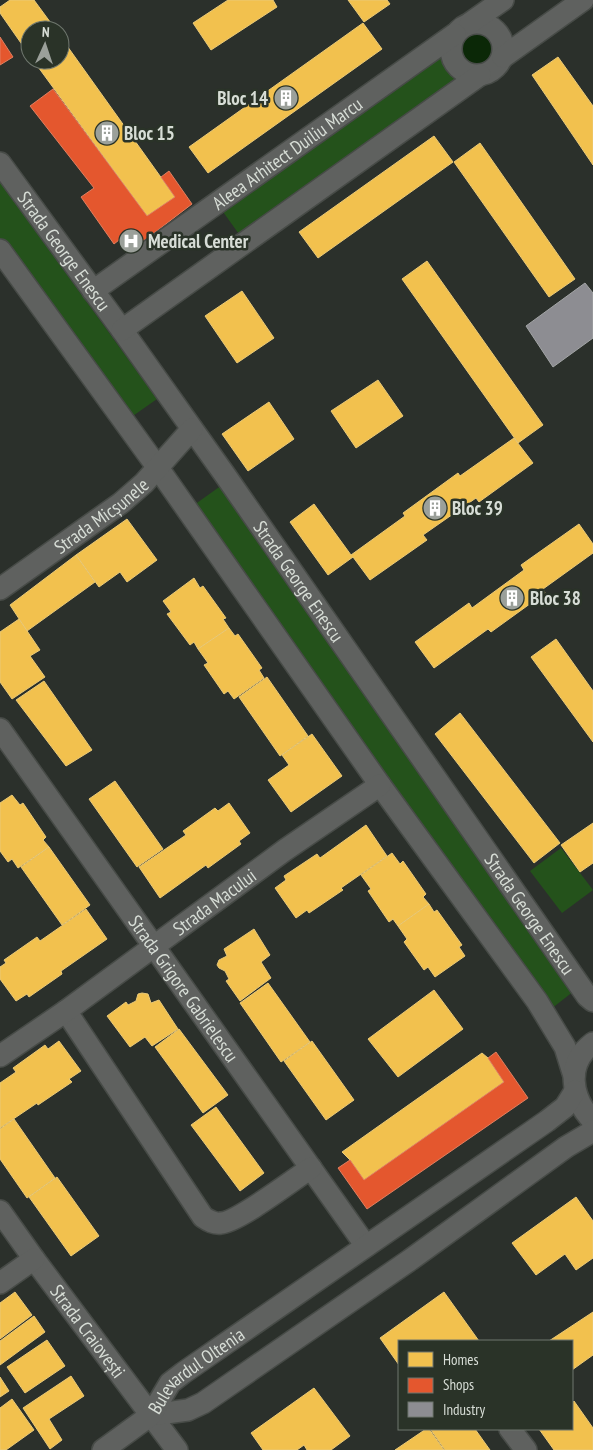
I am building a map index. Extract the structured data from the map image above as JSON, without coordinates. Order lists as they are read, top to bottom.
{
  "streets": {
    "street": [
      "Aleea Arhitect Duiliu Marcu",
      "Strada George Enescu",
      "Strada Micșunele",
      "Strada Macului",
      "Strada Grigore Gabrielescu",
      "Strada Craiovești",
      "Bulevardul Oltenia"
    ]
  },
  "crossings": [
    ["Aleea Arhitect Duiliu Marcu", "Strada George Enescu"],
    ["Strada George Enescu", "Strada Micșunele"],
    ["Strada Macului", "Strada Grigore Gabrielescu"],
    ["Strada Grigore Gabrielescu", "Bulevardul Oltenia"],
    ["Strada Craiovești", "Bulevardul Oltenia"]
  ],
  "places": {
    "building": [
      "Bloc 14",
      "Bloc 15",
      "Bloc 39",
      "Bloc 38"
    ],
    "hospital": ["Medical Center"]
  },
  "legend": ["Homes", "Shops", "Industry"],
  "north": "top"
}
